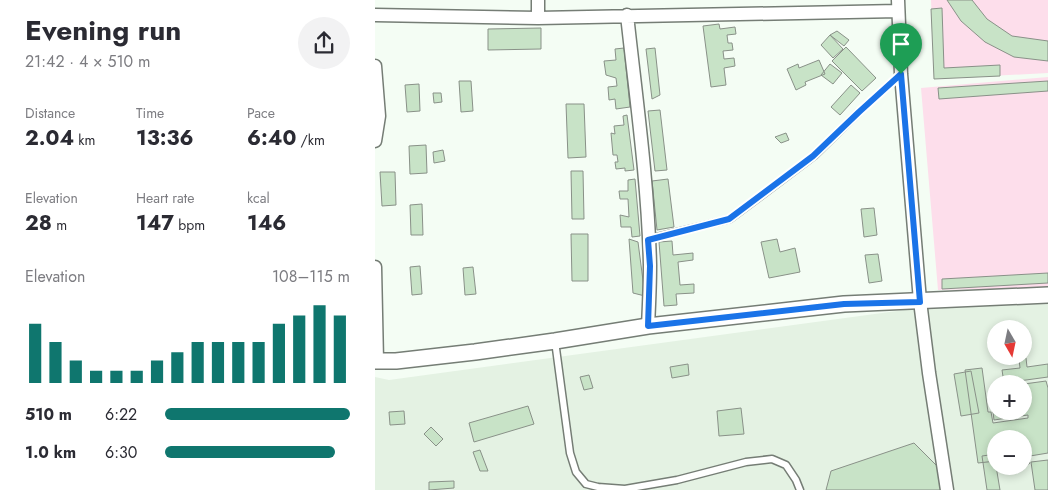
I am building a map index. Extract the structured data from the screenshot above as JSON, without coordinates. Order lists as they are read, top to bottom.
{
  "north": "bottom",
  "page": {
    "heading": ["Evening run", "21:42 · 4 × 510 m"],
    "stats": [
      ["Distance", "2.04 km"],
      ["Time", "13:36"],
      ["Pace", "6:40 /km"],
      ["Elevation", "28 m"],
      ["Heart rate", "147 bpm"],
      ["kcal", "146"]
    ],
    "chart": ["Elevation", "108–115 m"],
    "map_buttons": ["+", "−"],
    "list": [
      {
        "name": "510 m",
        "note": "6:22"
      },
      {
        "name": "1.0 km",
        "note": "6:30"
      }
    ]
  }
}
